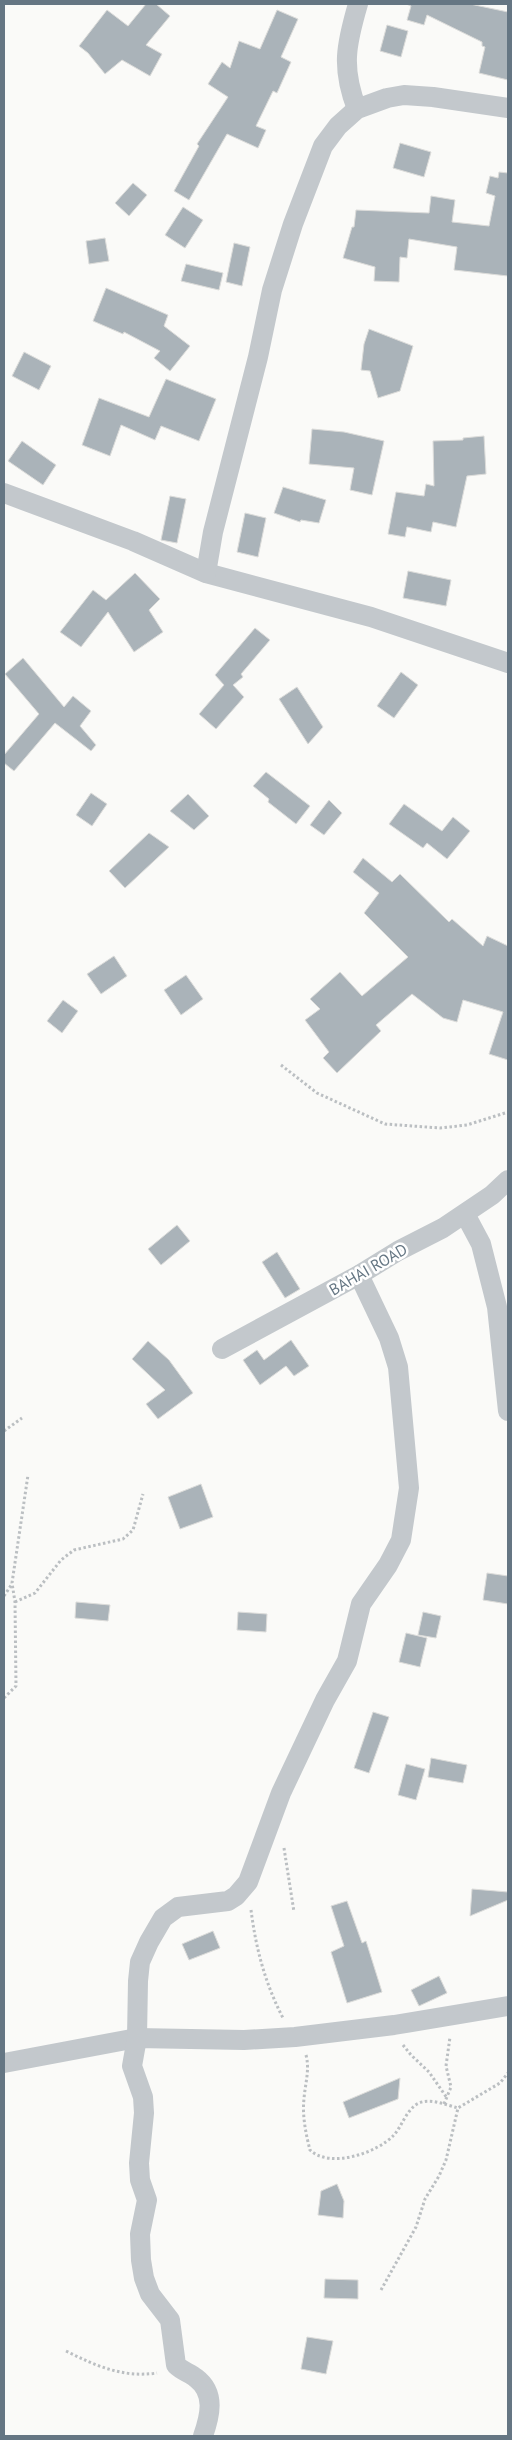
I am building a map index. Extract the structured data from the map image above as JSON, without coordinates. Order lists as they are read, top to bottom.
{
  "streets": {
    "street": ["BAHAI ROAD"]
  }
}
